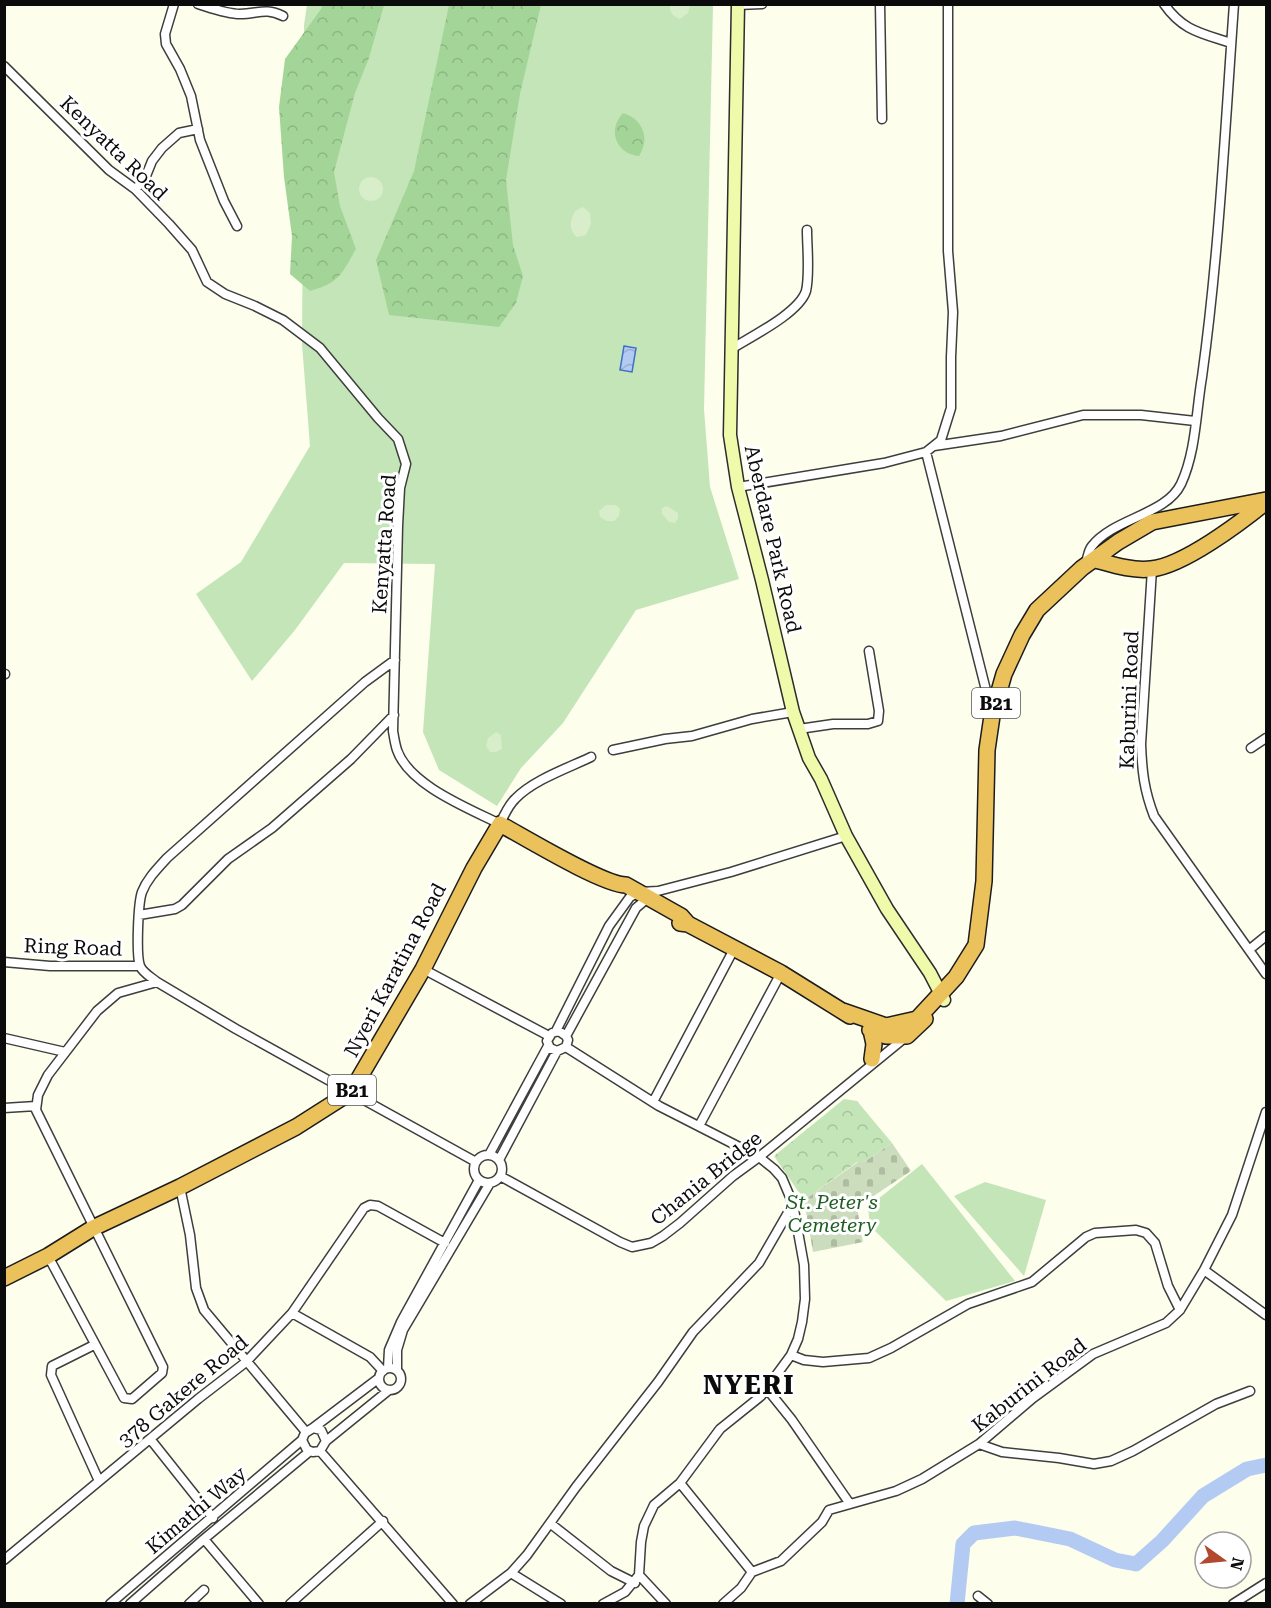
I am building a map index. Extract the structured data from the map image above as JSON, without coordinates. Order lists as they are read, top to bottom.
{
  "streets": {
    "highway": ["B21", "Nyeri Karatina Road"],
    "street": [
      "Kenyatta Road",
      "Aberdare Park Road",
      "Kaburini Road",
      "Ring Road",
      "Chania Bridge",
      "378 Gakere Road",
      "Kimathi Way"
    ]
  },
  "crossings": [
    ["Kenyatta Road", "Nyeri Karatina Road"],
    ["Aberdare Park Road", "B21"],
    ["Kaburini Road", "B21"],
    ["B21", "Chania Bridge"]
  ],
  "districts": ["NYERI"],
  "parks": ["St. Peter's Cemetery"],
  "north": "right"
}
